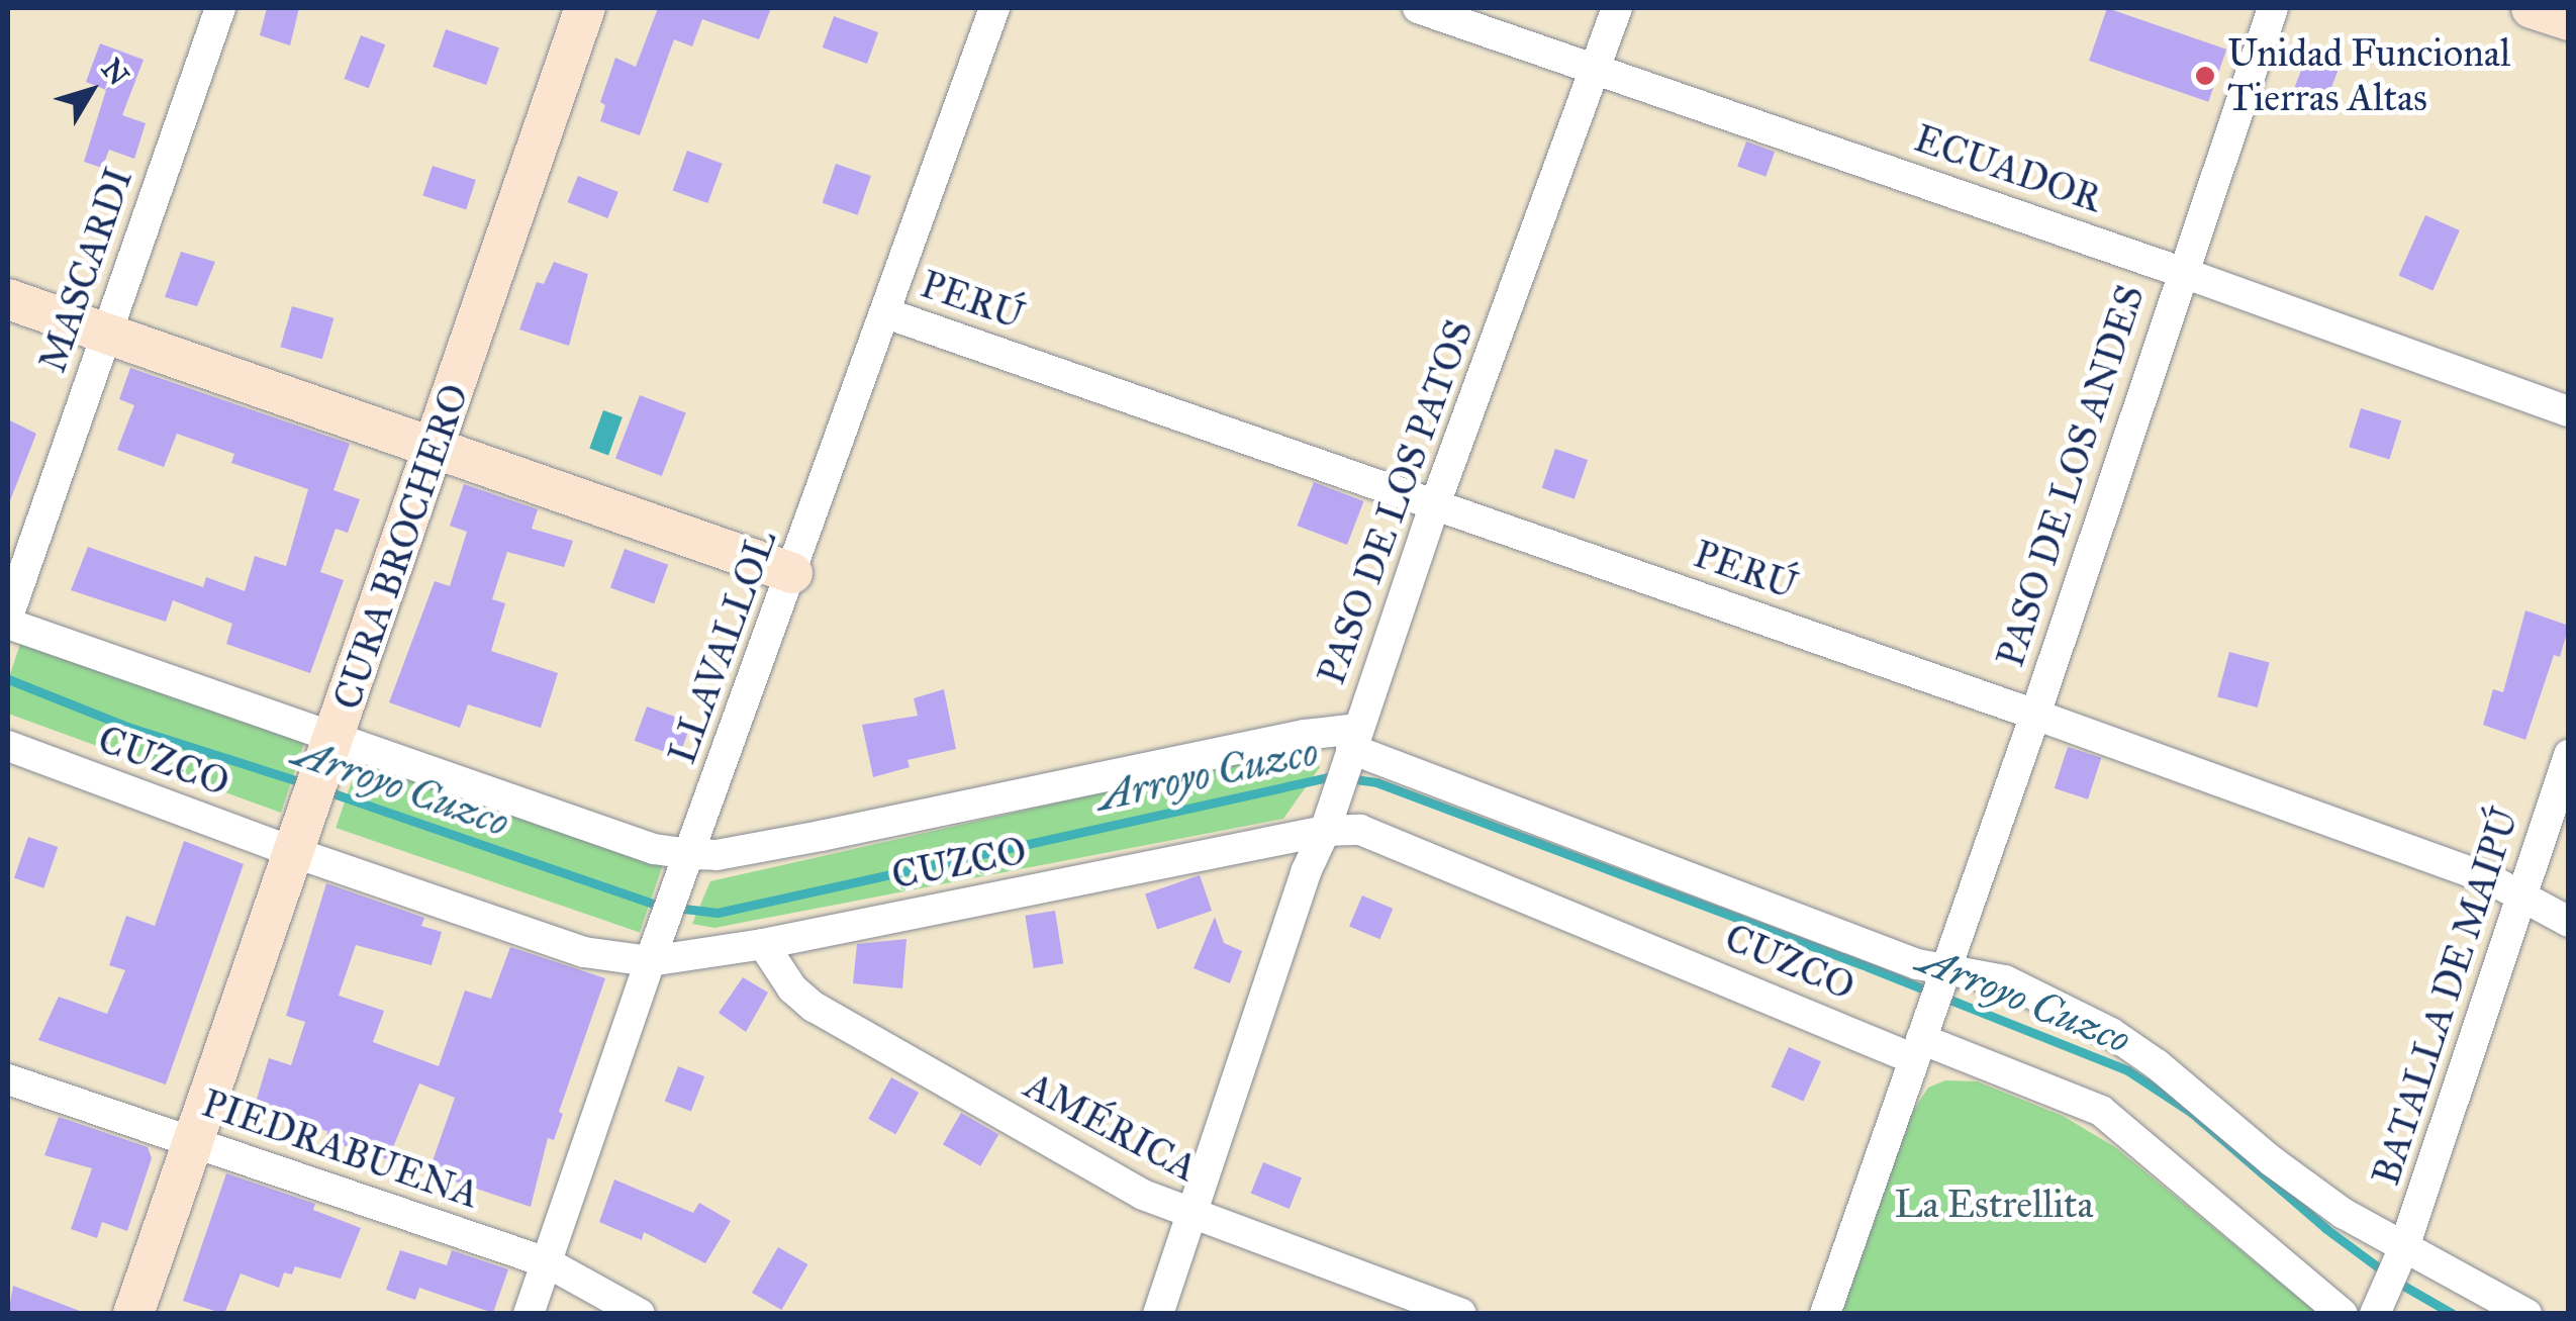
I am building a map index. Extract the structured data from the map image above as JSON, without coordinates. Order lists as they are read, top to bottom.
{
  "streets": {
    "street": [
      "ECUADOR",
      "MASCARDI",
      "PERÚ",
      "PASO DE LOS ANDES",
      "PASO DE LOS PATOS",
      "CURA BROCHERO",
      "LLAVALLOL",
      "CUZCO",
      "BATALLA DE MAIPÚ",
      "AMÉRICA",
      "PIEDRABUENA"
    ]
  },
  "crossings": [
    ["ECUADOR", "PASO DE LOS ANDES"],
    ["ECUADOR", "PASO DE LOS PATOS"],
    ["PERÚ", "PASO DE LOS ANDES"],
    ["PERÚ", "PASO DE LOS PATOS"],
    ["PERÚ", "LLAVALLOL"],
    ["PERÚ", "BATALLA DE MAIPÚ"],
    ["PASO DE LOS ANDES", "CUZCO"],
    ["PASO DE LOS PATOS", "CUZCO"],
    ["PASO DE LOS PATOS", "AMÉRICA"],
    ["CURA BROCHERO", "CUZCO"],
    ["CURA BROCHERO", "PIEDRABUENA"],
    ["LLAVALLOL", "CUZCO"],
    ["LLAVALLOL", "PIEDRABUENA"],
    ["CUZCO", "AMÉRICA"]
  ],
  "water": ["Arroyo Cuzco"],
  "parks": ["La Estrellita"],
  "places": ["Unidad Funcional Tierras Altas"],
  "north": "top right"
}
